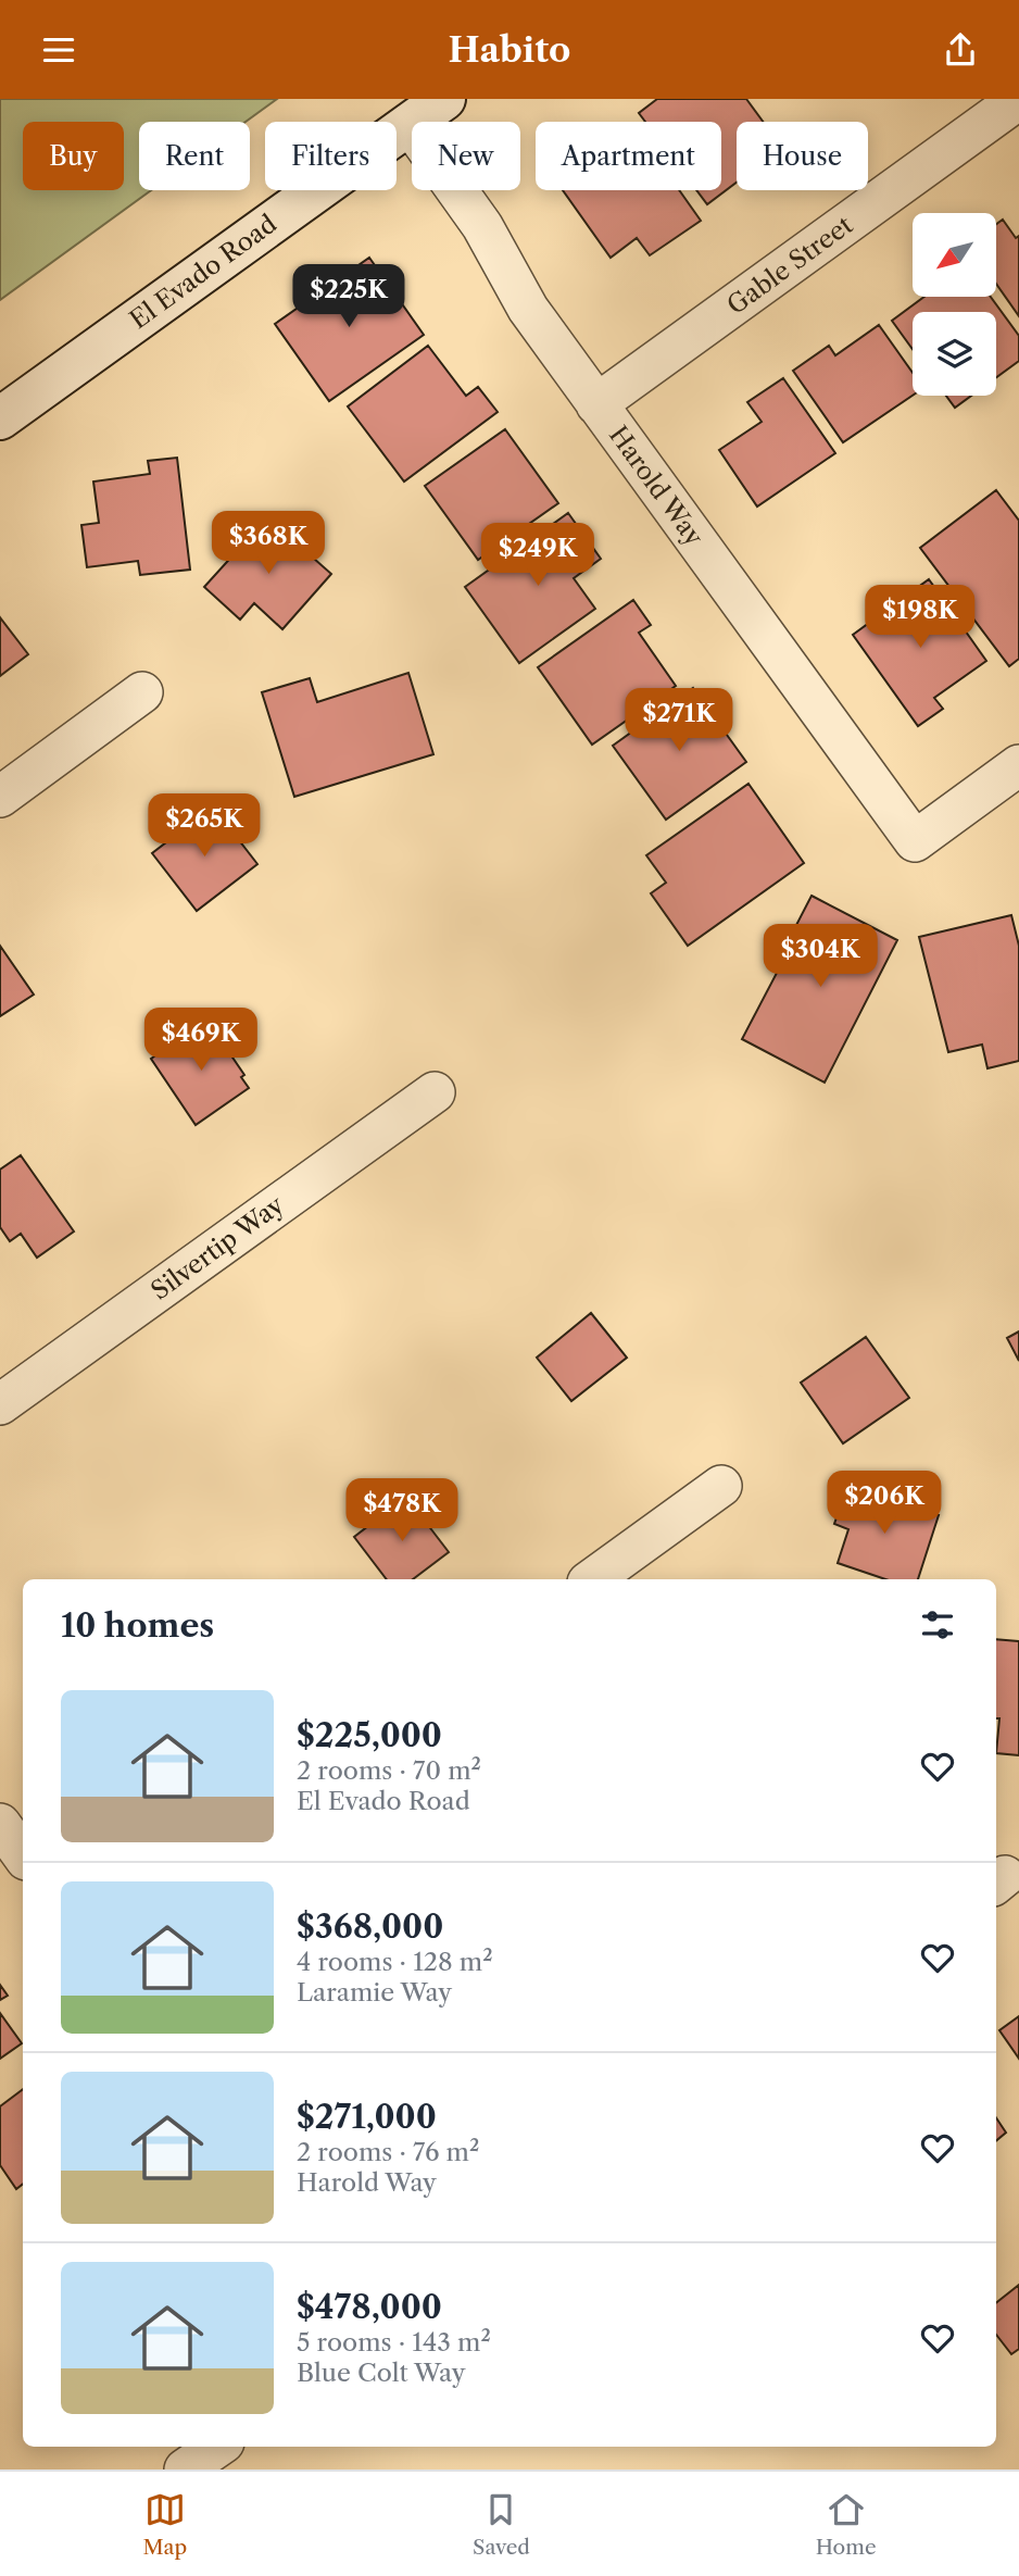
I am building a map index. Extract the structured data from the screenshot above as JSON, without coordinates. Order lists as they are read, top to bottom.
{
  "streets": {
    "street": [
      "Gable Street",
      "El Evado Road",
      "Harold Way",
      "Silvertip Way"
    ]
  },
  "crossings": [
    ["Gable Street", "Harold Way"],
    ["El Evado Road", "Harold Way"]
  ],
  "north": "bottom left",
  "page": {
    "header": "Habito",
    "chip": [
      "Buy",
      "Rent",
      "Filters",
      "New",
      "Apartment",
      "House"
    ],
    "price": [
      "$225K",
      "$368K",
      "$249K",
      "$198K",
      "$271K",
      "$265K",
      "$304K",
      "$469K",
      "$206K",
      "$478K"
    ],
    "heading": "10 homes",
    "list": [
      {
        "name": "$225,000",
        "note": "2 rooms · 70 m² · El Evado Road"
      },
      {
        "name": "$368,000",
        "note": "4 rooms · 128 m² · Laramie Way"
      },
      {
        "name": "$271,000",
        "note": "2 rooms · 76 m² · Harold Way"
      },
      {
        "name": "$478,000",
        "note": "5 rooms · 143 m² · Blue Colt Way"
      }
    ],
    "tabs": ["Map", "Saved", "Home"]
  }
}
